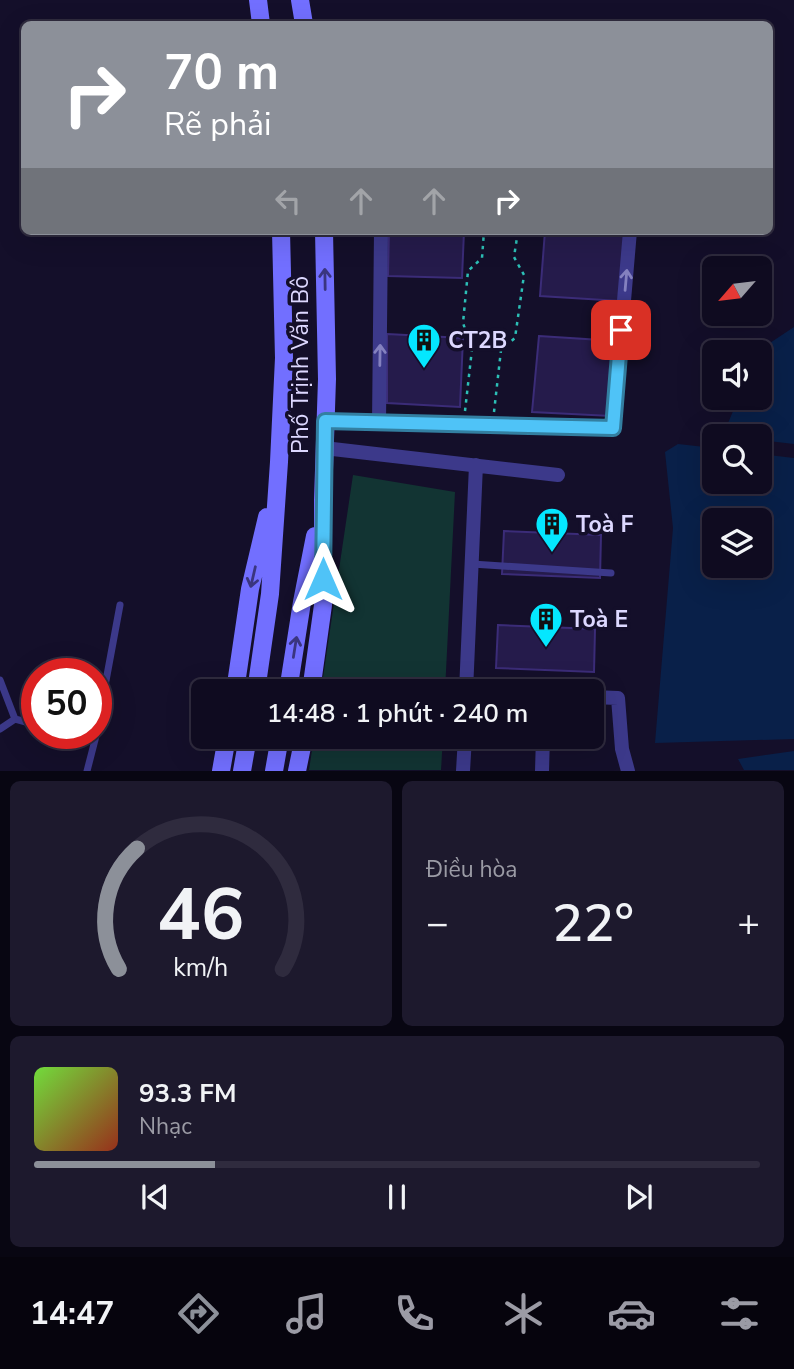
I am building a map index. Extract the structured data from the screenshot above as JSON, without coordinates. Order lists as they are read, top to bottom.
{
  "streets": {
    "main road": ["Phố Trịnh Văn Bô"]
  },
  "places": {
    "building": ["CT2B", "Toà F", "Toà E"]
  },
  "north": "bottom left",
  "page": {
    "turn": ["70 m", "Rẽ phải"],
    "limit": "50",
    "trip": "14:48 · 1 phút · 240 m",
    "tile": "Điều hòa",
    "heat": ["−", "22°", "+"],
    "song": ["93.3 FM", "Nhạc"],
    "tabs": "14:47",
    "gauge": ["46", "km/h"]
  }
}
